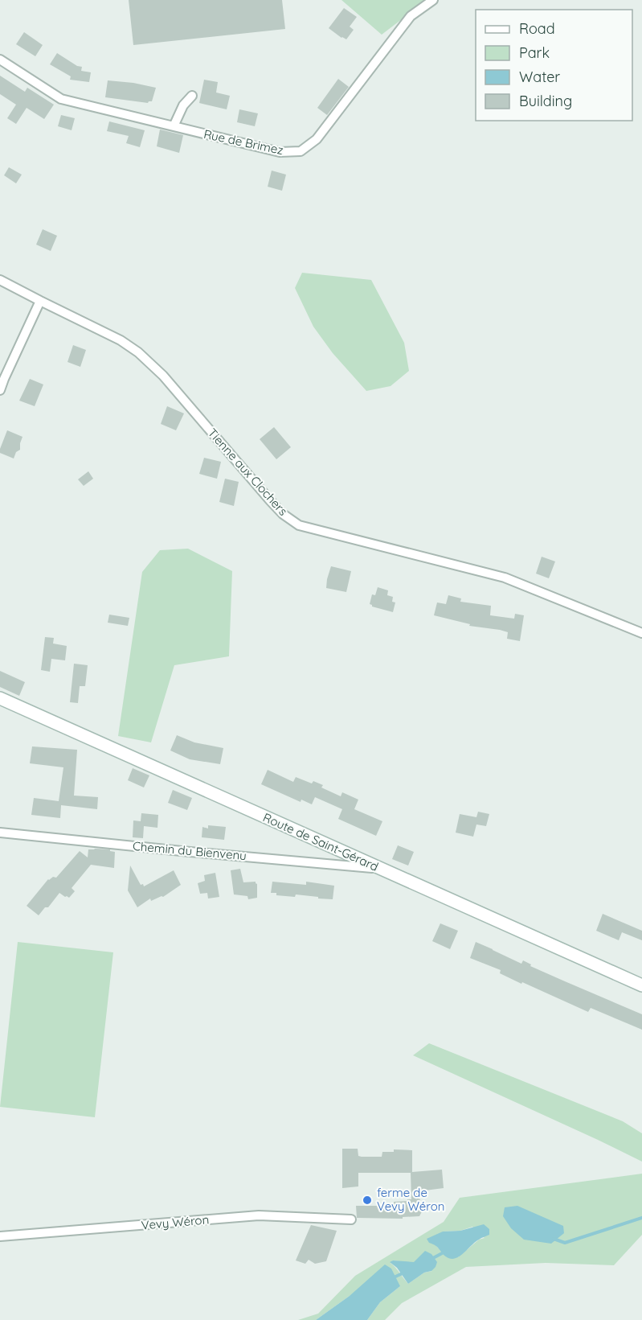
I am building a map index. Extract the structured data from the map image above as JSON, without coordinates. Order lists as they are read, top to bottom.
{
  "streets": {
    "main road": ["Route de Saint-Gérard"],
    "street": [
      "Rue de Brimez",
      "Tienne aux Clochers",
      "Chemin du Bienvenu",
      "Vevy Wéron"
    ]
  },
  "crossings": [
    ["Route de Saint-Gérard", "Chemin du Bienvenu"]
  ],
  "places": ["ferme de Vevy Wéron"],
  "legend": [
    "Road",
    "Park",
    "Water",
    "Building"
  ]
}
